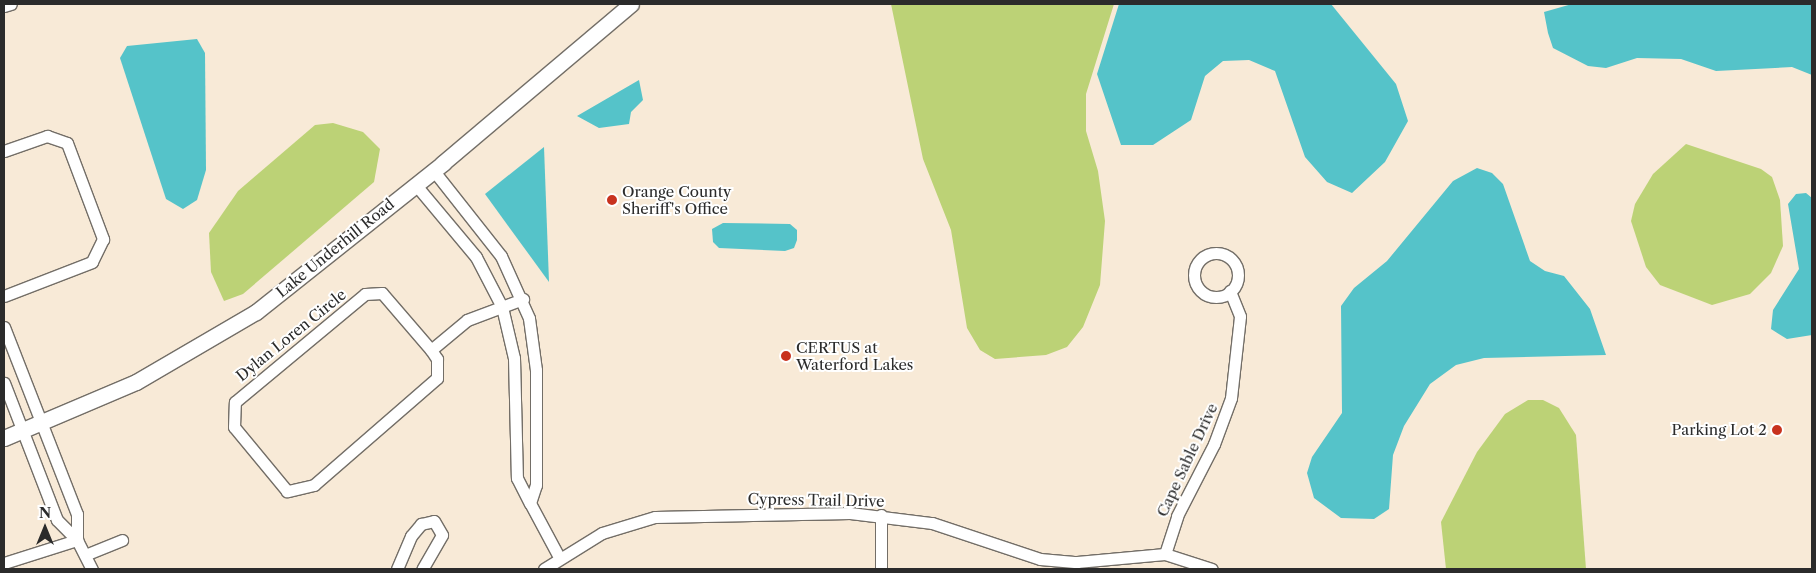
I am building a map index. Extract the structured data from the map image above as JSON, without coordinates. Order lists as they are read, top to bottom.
{
  "streets": {
    "street": [
      "Lake Underhill Road",
      "Dylan Loren Circle",
      "Cape Sable Drive",
      "Cypress Trail Drive"
    ]
  },
  "crossings": [
    ["Cape Sable Drive", "Cypress Trail Drive"]
  ],
  "places": ["Orange County Sheriff's Office", "CERTUS at Waterford Lakes", "Parking Lot 2"],
  "north": "top"
}
